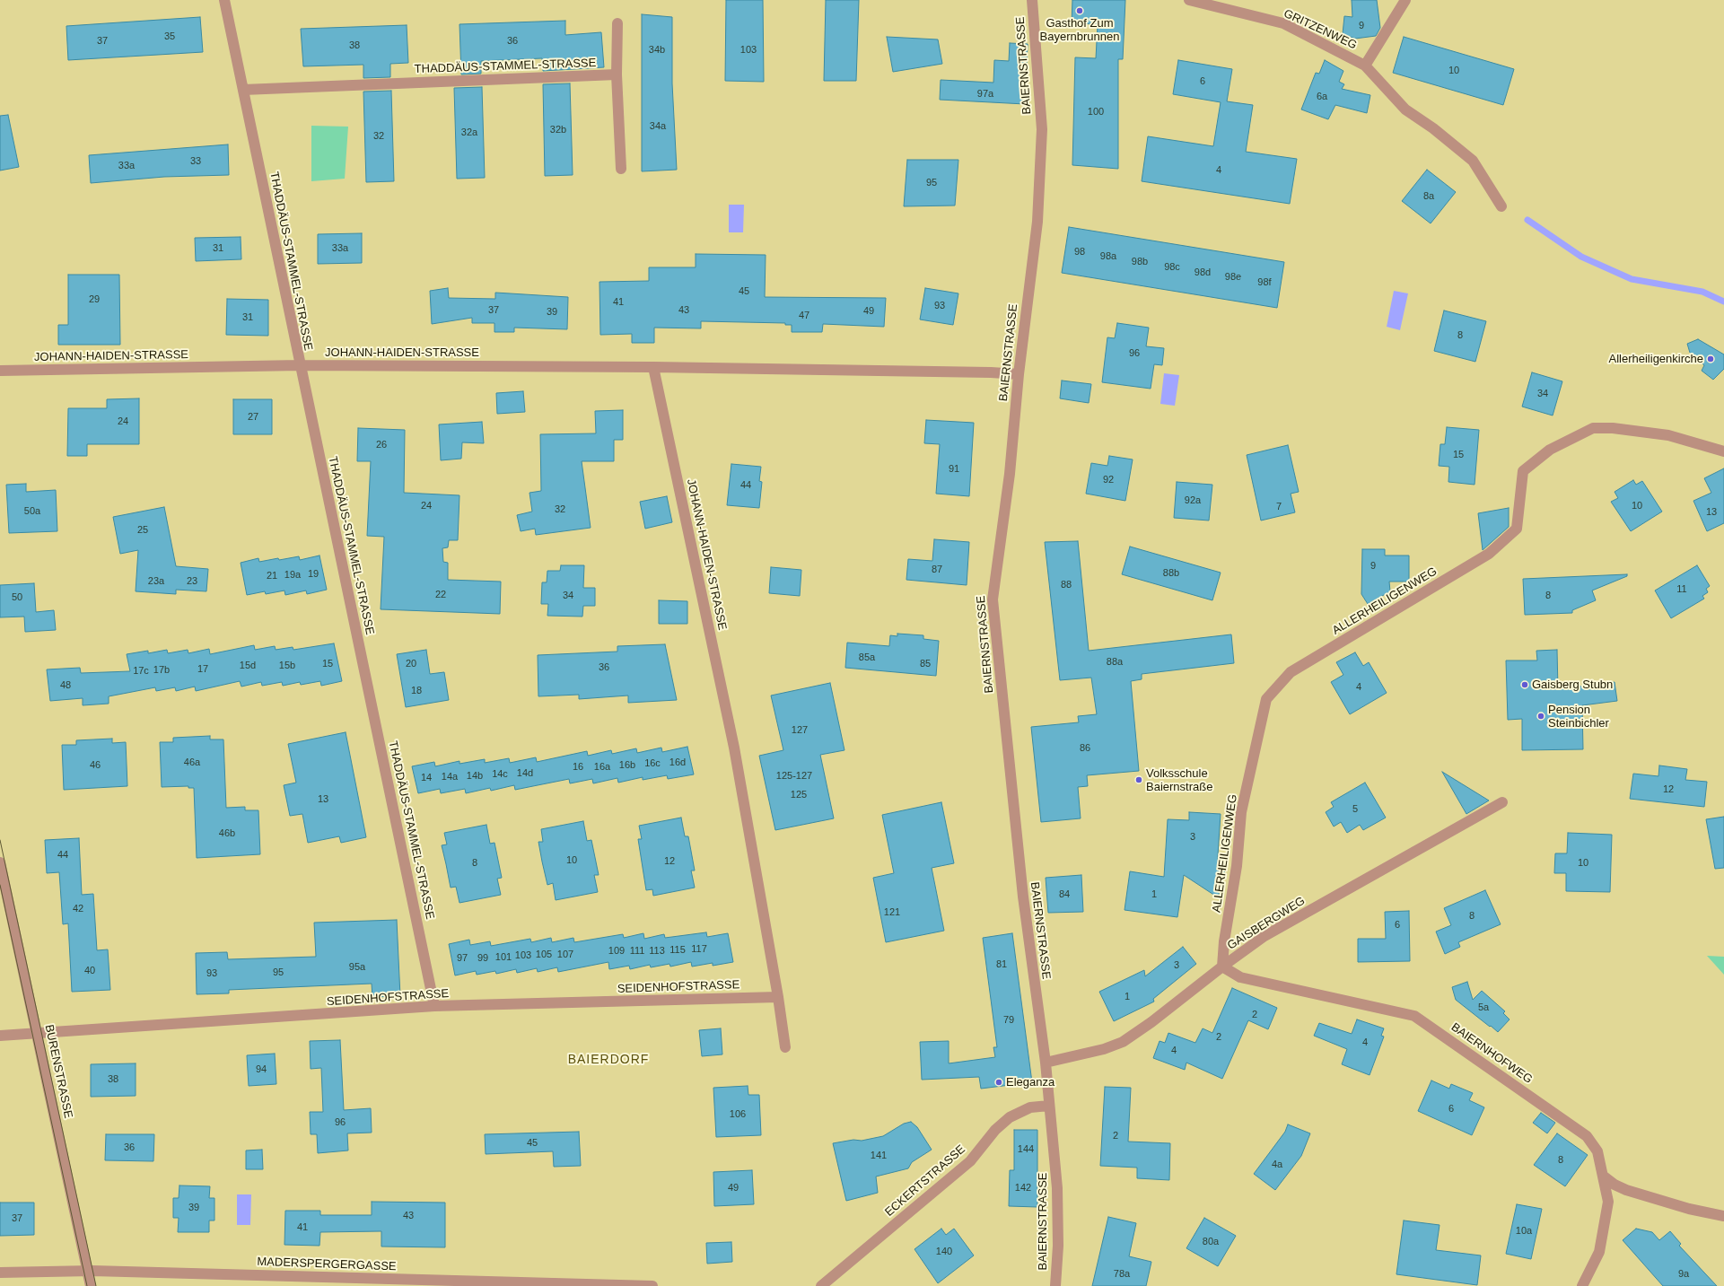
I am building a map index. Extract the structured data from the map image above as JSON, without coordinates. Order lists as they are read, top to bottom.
{
  "streets": {
    "street": [
      "GRITZENWEG",
      "BAIERNSTRASSE",
      "THADDÄUS-STAMMEL-STRASSE",
      "JOHANN-HAIDEN-STRASSE",
      "ALLERHEILIGENWEG",
      "GAISBERGWEG",
      "SEIDENHOFSTRASSE",
      "BAIERNHOFWEG",
      "BURENSTRASSE",
      "ECKERTSTRASSE",
      "MADERSPERGERGASSE"
    ]
  },
  "crossings": [
    ["BAIERNSTRASSE", "JOHANN-HAIDEN-STRASSE"],
    ["BAIERNSTRASSE", "GAISBERGWEG"],
    ["BAIERNSTRASSE", "ECKERTSTRASSE"],
    ["THADDÄUS-STAMMEL-STRASSE", "JOHANN-HAIDEN-STRASSE"],
    ["THADDÄUS-STAMMEL-STRASSE", "SEIDENHOFSTRASSE"],
    ["JOHANN-HAIDEN-STRASSE", "SEIDENHOFSTRASSE"],
    ["ALLERHEILIGENWEG", "GAISBERGWEG"],
    ["ALLERHEILIGENWEG", "BAIERNHOFWEG"],
    ["GAISBERGWEG", "BAIERNHOFWEG"],
    ["SEIDENHOFSTRASSE", "BURENSTRASSE"],
    ["BURENSTRASSE", "MADERSPERGERGASSE"]
  ],
  "districts": ["BAIERDORF"],
  "places": [
    "Gasthof Zum Bayernbrunnen",
    "Allerheiligenkirche",
    "Gaisberg Stubn",
    "Pension Steinbichler",
    "Volksschule Baiernstraße",
    "Eleganza"
  ],
  "house_numbers": [
    "9",
    "35",
    "37",
    "36",
    "38",
    "34b",
    "103",
    "10",
    "6",
    "97a",
    "6a",
    "100",
    "34a",
    "32b",
    "32a",
    "32",
    "33",
    "33a",
    "4",
    "95",
    "8a",
    "31",
    "33a",
    "98",
    "98a",
    "98b",
    "98c",
    "98d",
    "98e",
    "98f",
    "45",
    "29",
    "41",
    "93",
    "37",
    "43",
    "49",
    "39",
    "47",
    "31",
    "8",
    "96",
    "34",
    "27",
    "24",
    "26",
    "15",
    "91",
    "92",
    "44",
    "92a",
    "24",
    "10",
    "7",
    "32",
    "50a",
    "13",
    "25",
    "9",
    "87",
    "88b",
    "19",
    "19a",
    "21",
    "23a",
    "23",
    "88",
    "11",
    "22",
    "34",
    "8",
    "50",
    "85a",
    "88a",
    "15",
    "20",
    "85",
    "15d",
    "15b",
    "36",
    "17",
    "17b",
    "17c",
    "48",
    "4",
    "18",
    "127",
    "86",
    "46a",
    "16d",
    "16c",
    "46",
    "16b",
    "16",
    "16a",
    "14d",
    "14c",
    "14b",
    "125-127",
    "14a",
    "14",
    "12",
    "125",
    "13",
    "5",
    "46b",
    "3",
    "44",
    "10",
    "12",
    "8",
    "10",
    "84",
    "1",
    "42",
    "121",
    "8",
    "6",
    "117",
    "115",
    "109",
    "111",
    "113",
    "105",
    "107",
    "103",
    "101",
    "97",
    "99",
    "81",
    "3",
    "95a",
    "40",
    "95",
    "93",
    "1",
    "5a",
    "2",
    "79",
    "2",
    "4",
    "4",
    "94",
    "38",
    "6",
    "106",
    "96",
    "2",
    "45",
    "36",
    "144",
    "141",
    "8",
    "4a",
    "49",
    "142",
    "39",
    "43",
    "37",
    "41",
    "10a",
    "80a",
    "140",
    "78a",
    "9a"
  ]
}
